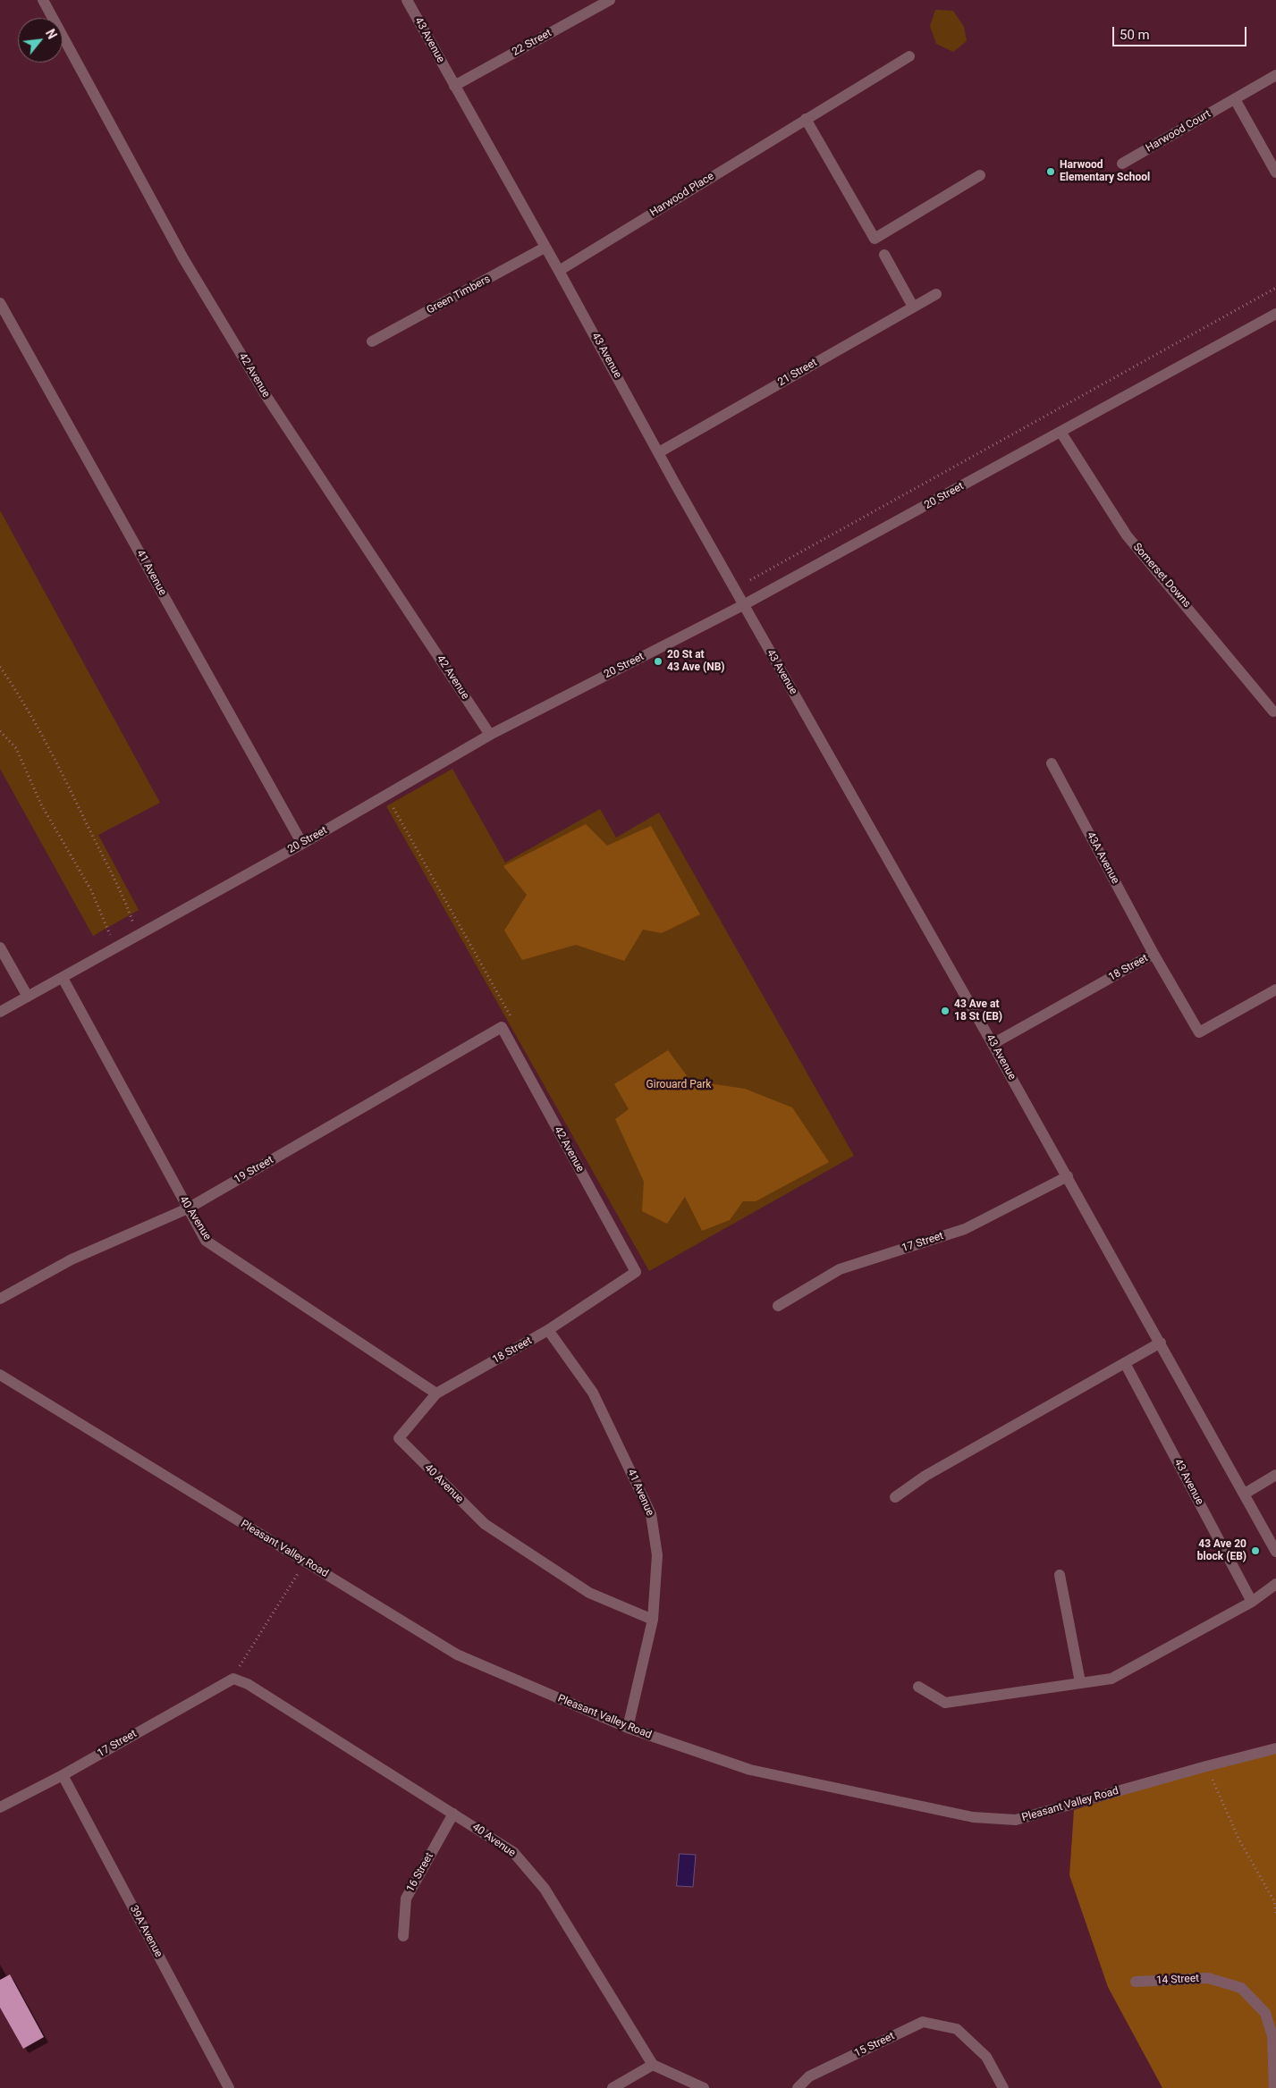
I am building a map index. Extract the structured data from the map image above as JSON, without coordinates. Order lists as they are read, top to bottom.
{
  "streets": {
    "street": [
      "43 Avenue",
      "22 Street",
      "Harwood Court",
      "Harwood Place",
      "Green Timbers",
      "21 Street",
      "42 Avenue",
      "20 Street",
      "41 Avenue",
      "Somerset Downs",
      "43A Avenue",
      "18 Street",
      "19 Street",
      "40 Avenue",
      "17 Street",
      "Pleasant Valley Road",
      "16 Street",
      "39A Avenue",
      "14 Street",
      "15 Street"
    ]
  },
  "crossings": [
    ["43 Avenue", "22 Street"],
    ["43 Avenue", "Harwood Place"],
    ["43 Avenue", "Green Timbers"],
    ["43 Avenue", "21 Street"],
    ["43 Avenue", "20 Street"],
    ["43 Avenue", "18 Street"],
    ["43 Avenue", "17 Street"],
    ["42 Avenue", "20 Street"],
    ["42 Avenue", "18 Street"],
    ["42 Avenue", "19 Street"],
    ["20 Street", "41 Avenue"],
    ["20 Street", "Somerset Downs"],
    ["20 Street", "40 Avenue"],
    ["41 Avenue", "18 Street"],
    ["41 Avenue", "40 Avenue"],
    ["41 Avenue", "Pleasant Valley Road"],
    ["43A Avenue", "18 Street"],
    ["18 Street", "40 Avenue"],
    ["19 Street", "40 Avenue"],
    ["40 Avenue", "17 Street"],
    ["40 Avenue", "16 Street"],
    ["17 Street", "39A Avenue"]
  ],
  "parks": ["Girouard Park"],
  "places": [
    "Harwood Elementary School",
    "20 St at 43 Ave (NB)",
    "43 Ave at 18 St (EB)",
    "43 Ave 20 block (EB)"
  ],
  "scale_bar": "50 m",
  "north": "top right"
}
